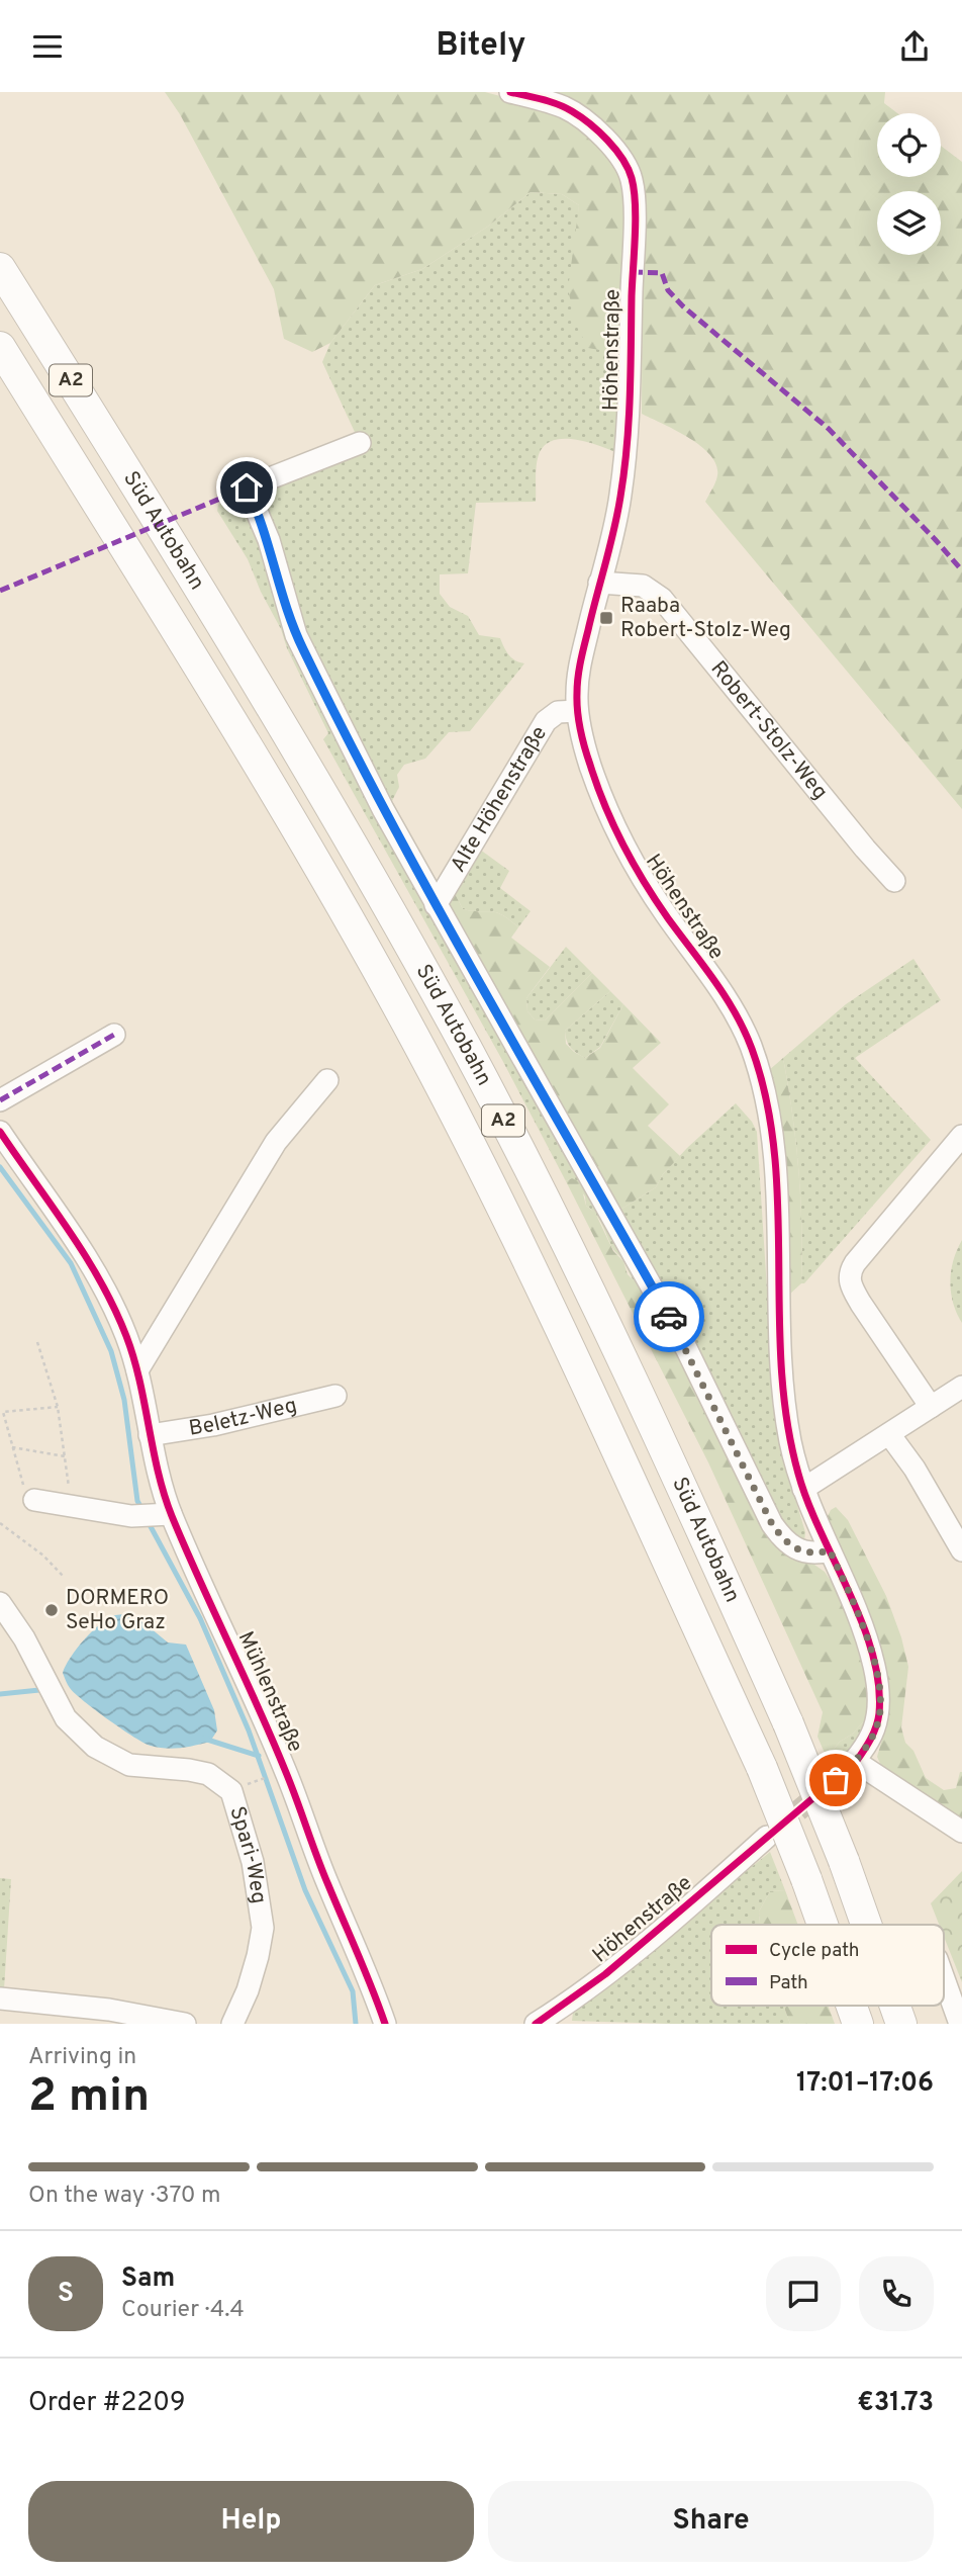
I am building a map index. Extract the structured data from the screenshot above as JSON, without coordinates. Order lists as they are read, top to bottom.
{
  "streets": {
    "highway": ["A2", "Süd Autobahn"],
    "street": [
      "Höhenstraße",
      "Robert-Stolz-Weg",
      "Alte Höhenstraße",
      "Beletz-Weg",
      "Mühlenstraße",
      "Spari-Weg"
    ]
  },
  "crossings": [
    ["Höhenstraße", "Robert-Stolz-Weg"],
    ["Höhenstraße", "Alte Höhenstraße"],
    ["Beletz-Weg", "Mühlenstraße"]
  ],
  "places": {
    "transit": ["Raaba Robert-Stolz-Weg"],
    "other": ["DORMERO SeHo Graz"]
  },
  "legend": ["Cycle path", "Path"],
  "page": {
    "header": "Bitely",
    "heading": ["2 min", "Arriving in", "17:01–17:06"],
    "panel": [
      "Sam",
      "Courier · 4.4",
      "Order #2209",
      "€31.73"
    ],
    "bar": "On the way · 370 m",
    "round": "S",
    "buttons": ["Help", "Share"]
  }
}
